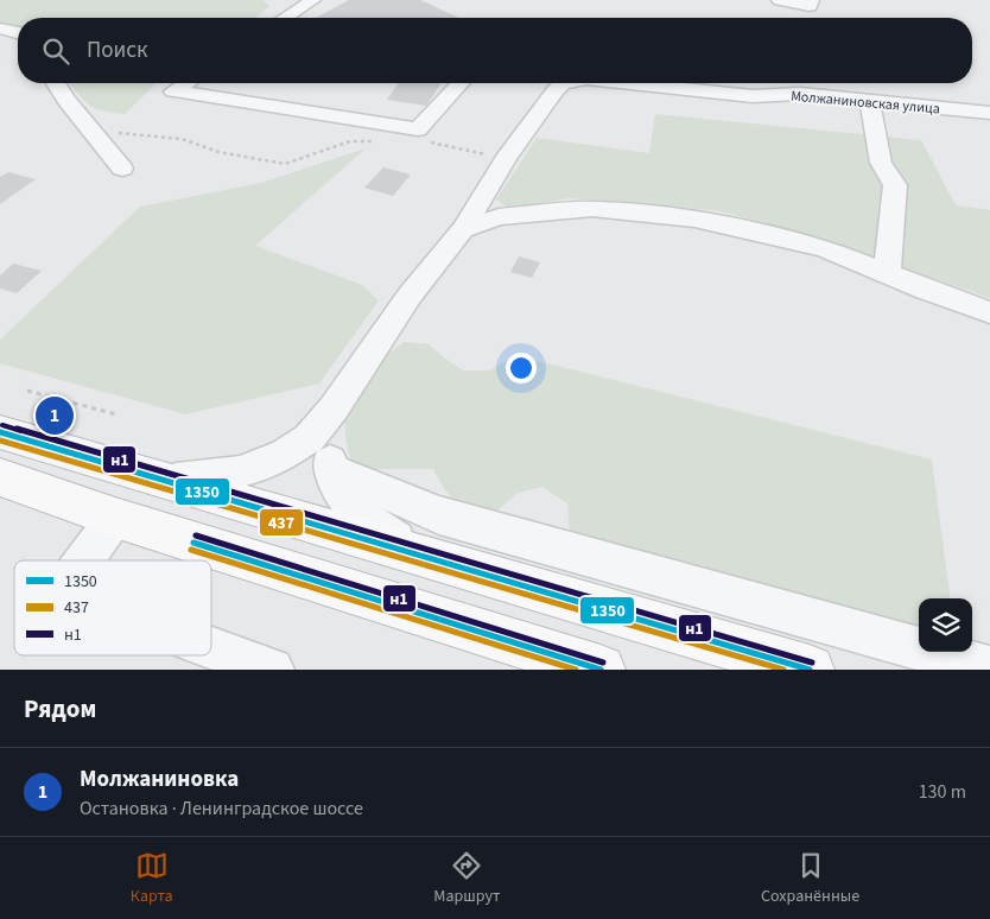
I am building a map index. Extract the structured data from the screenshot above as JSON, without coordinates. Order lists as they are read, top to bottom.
{
  "streets": {
    "street": ["Молжаниновская улица"]
  },
  "lines": ["transit line н1", "transit line 1350", "transit line 437"],
  "legend": ["1350", "437", "н1"],
  "page": {
    "search": "Поиск",
    "pins": "1",
    "heading": "Рядом",
    "list": [
      {
        "mark": "1",
        "name": "Молжаниновка",
        "note": "Остановка · Ленинградское шоссе",
        "value": "130 m"
      }
    ],
    "nav": ["Карта", "Маршрут", "Сохранённые"]
  }
}
